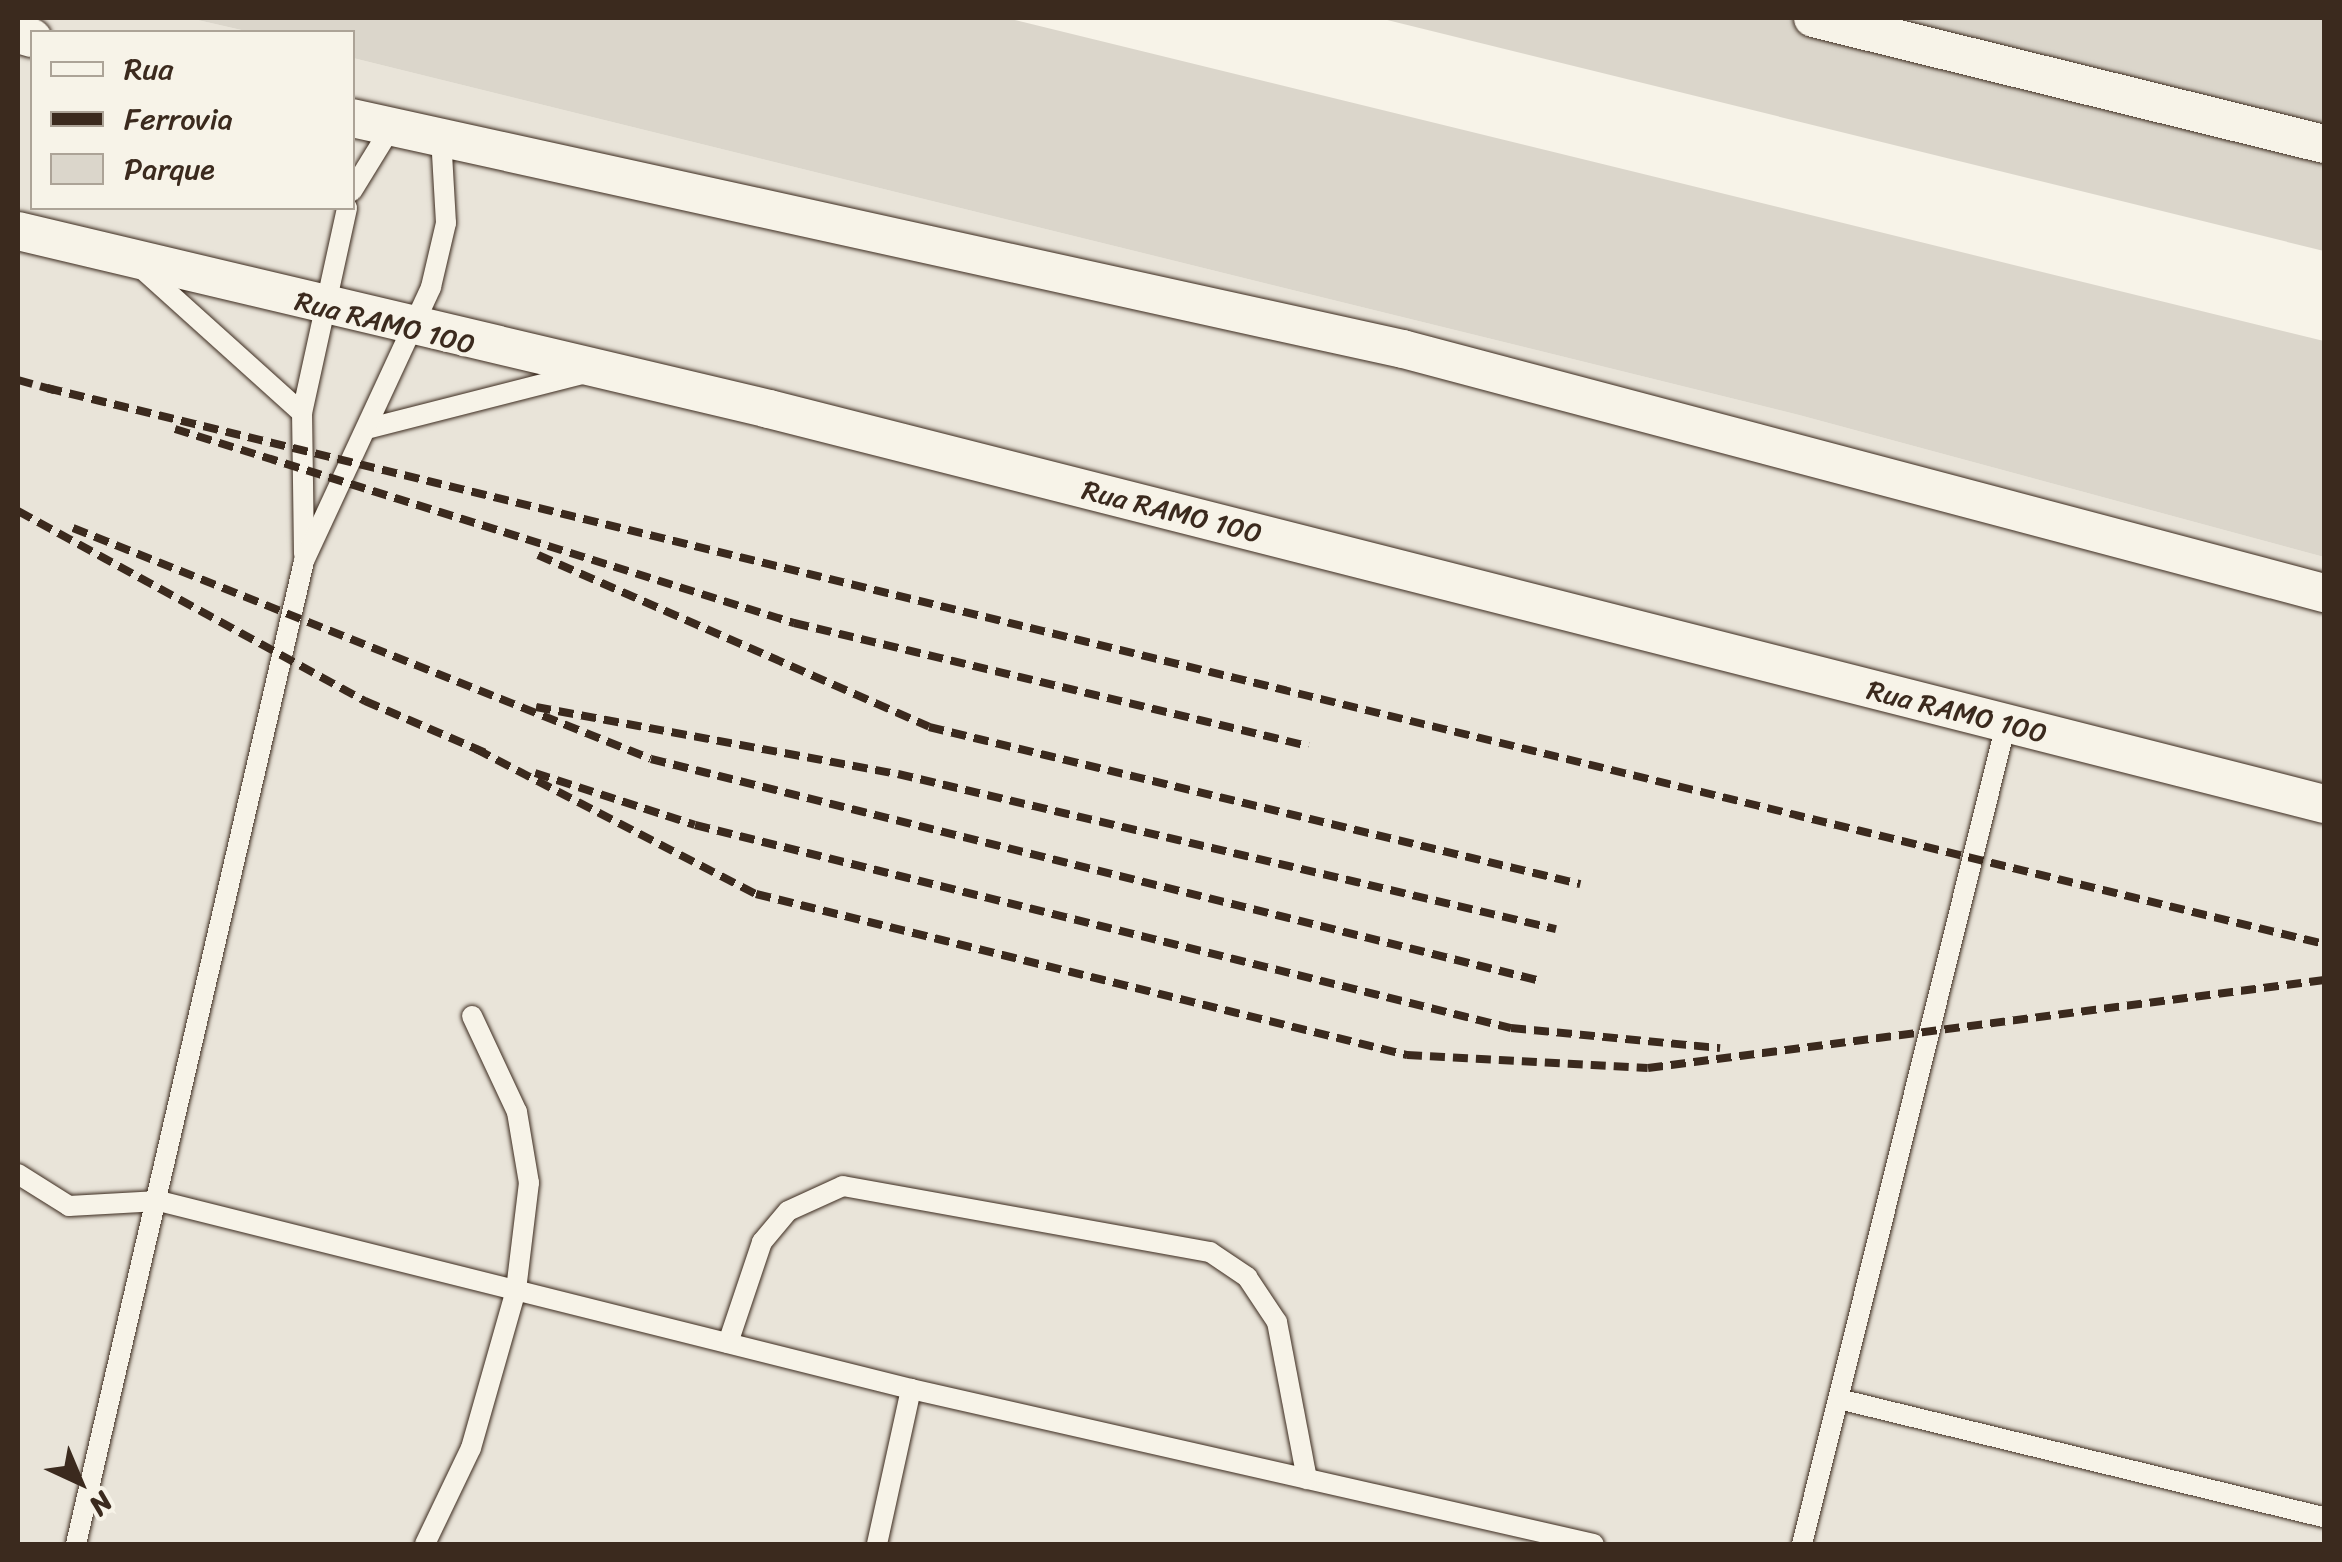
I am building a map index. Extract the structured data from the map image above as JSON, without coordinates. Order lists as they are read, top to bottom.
{
  "streets": {
    "street": ["Rua RAMO 100"]
  },
  "legend": ["Rua", "Ferrovia", "Parque"],
  "north": "bottom right"
}
